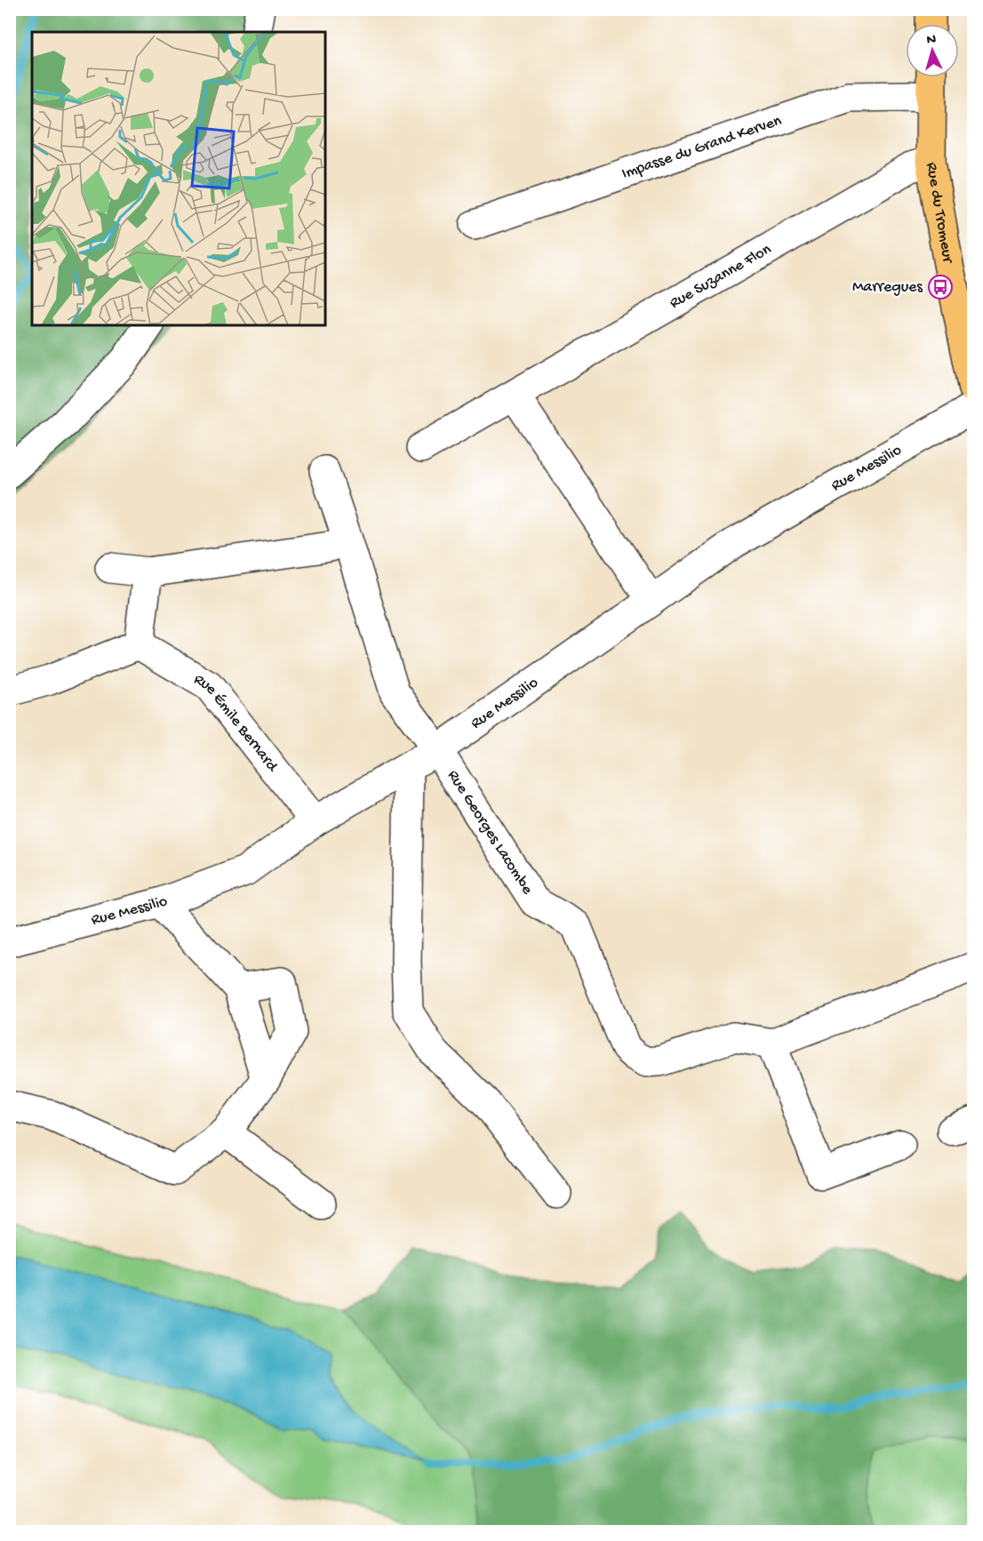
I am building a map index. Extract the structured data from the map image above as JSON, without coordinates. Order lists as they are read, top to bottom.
{
  "streets": {
    "main road": ["Rue du Tromeur"],
    "street": [
      "Impasse du Grand Kerven",
      "Rue Suzanne Flon",
      "Rue Messilio",
      "Rue Émile Bernard",
      "Rue Georges Lacombe"
    ]
  },
  "crossings": [
    ["Impasse du Grand Kerven", "Rue du Tromeur"],
    ["Rue du Tromeur", "Rue Suzanne Flon"],
    ["Rue Messilio", "Rue Émile Bernard"],
    ["Rue Messilio", "Rue Georges Lacombe"]
  ],
  "places": {
    "bus stop": ["Marregues"]
  },
  "north": "top"
}
